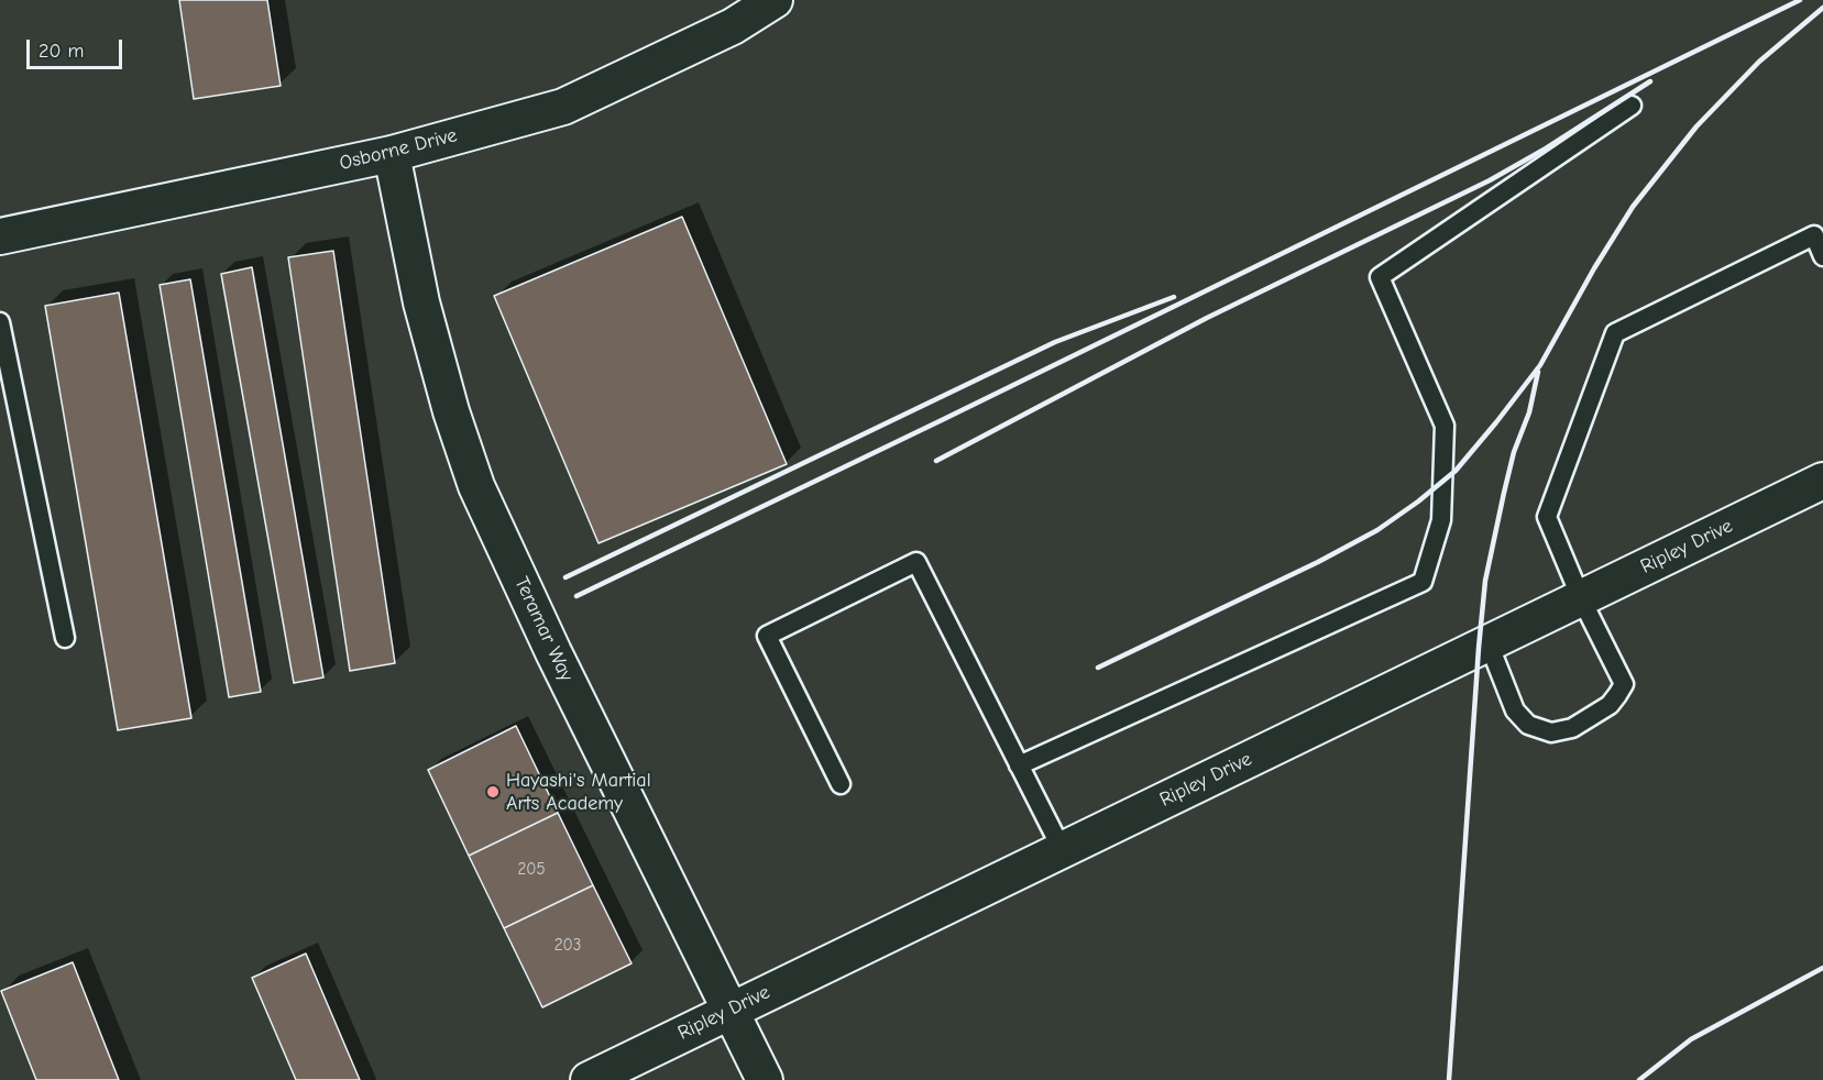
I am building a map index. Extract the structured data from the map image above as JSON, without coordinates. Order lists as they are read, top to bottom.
{
  "streets": {
    "street": ["Osborne Drive", "Ripley Drive", "Teramar Way"]
  },
  "crossings": [
    ["Osborne Drive", "Teramar Way"],
    ["Ripley Drive", "Teramar Way"]
  ],
  "places": ["Hayashi's Martial Arts Academy"],
  "house_numbers": ["205", "203"],
  "scale_bar": "20 m"
}
